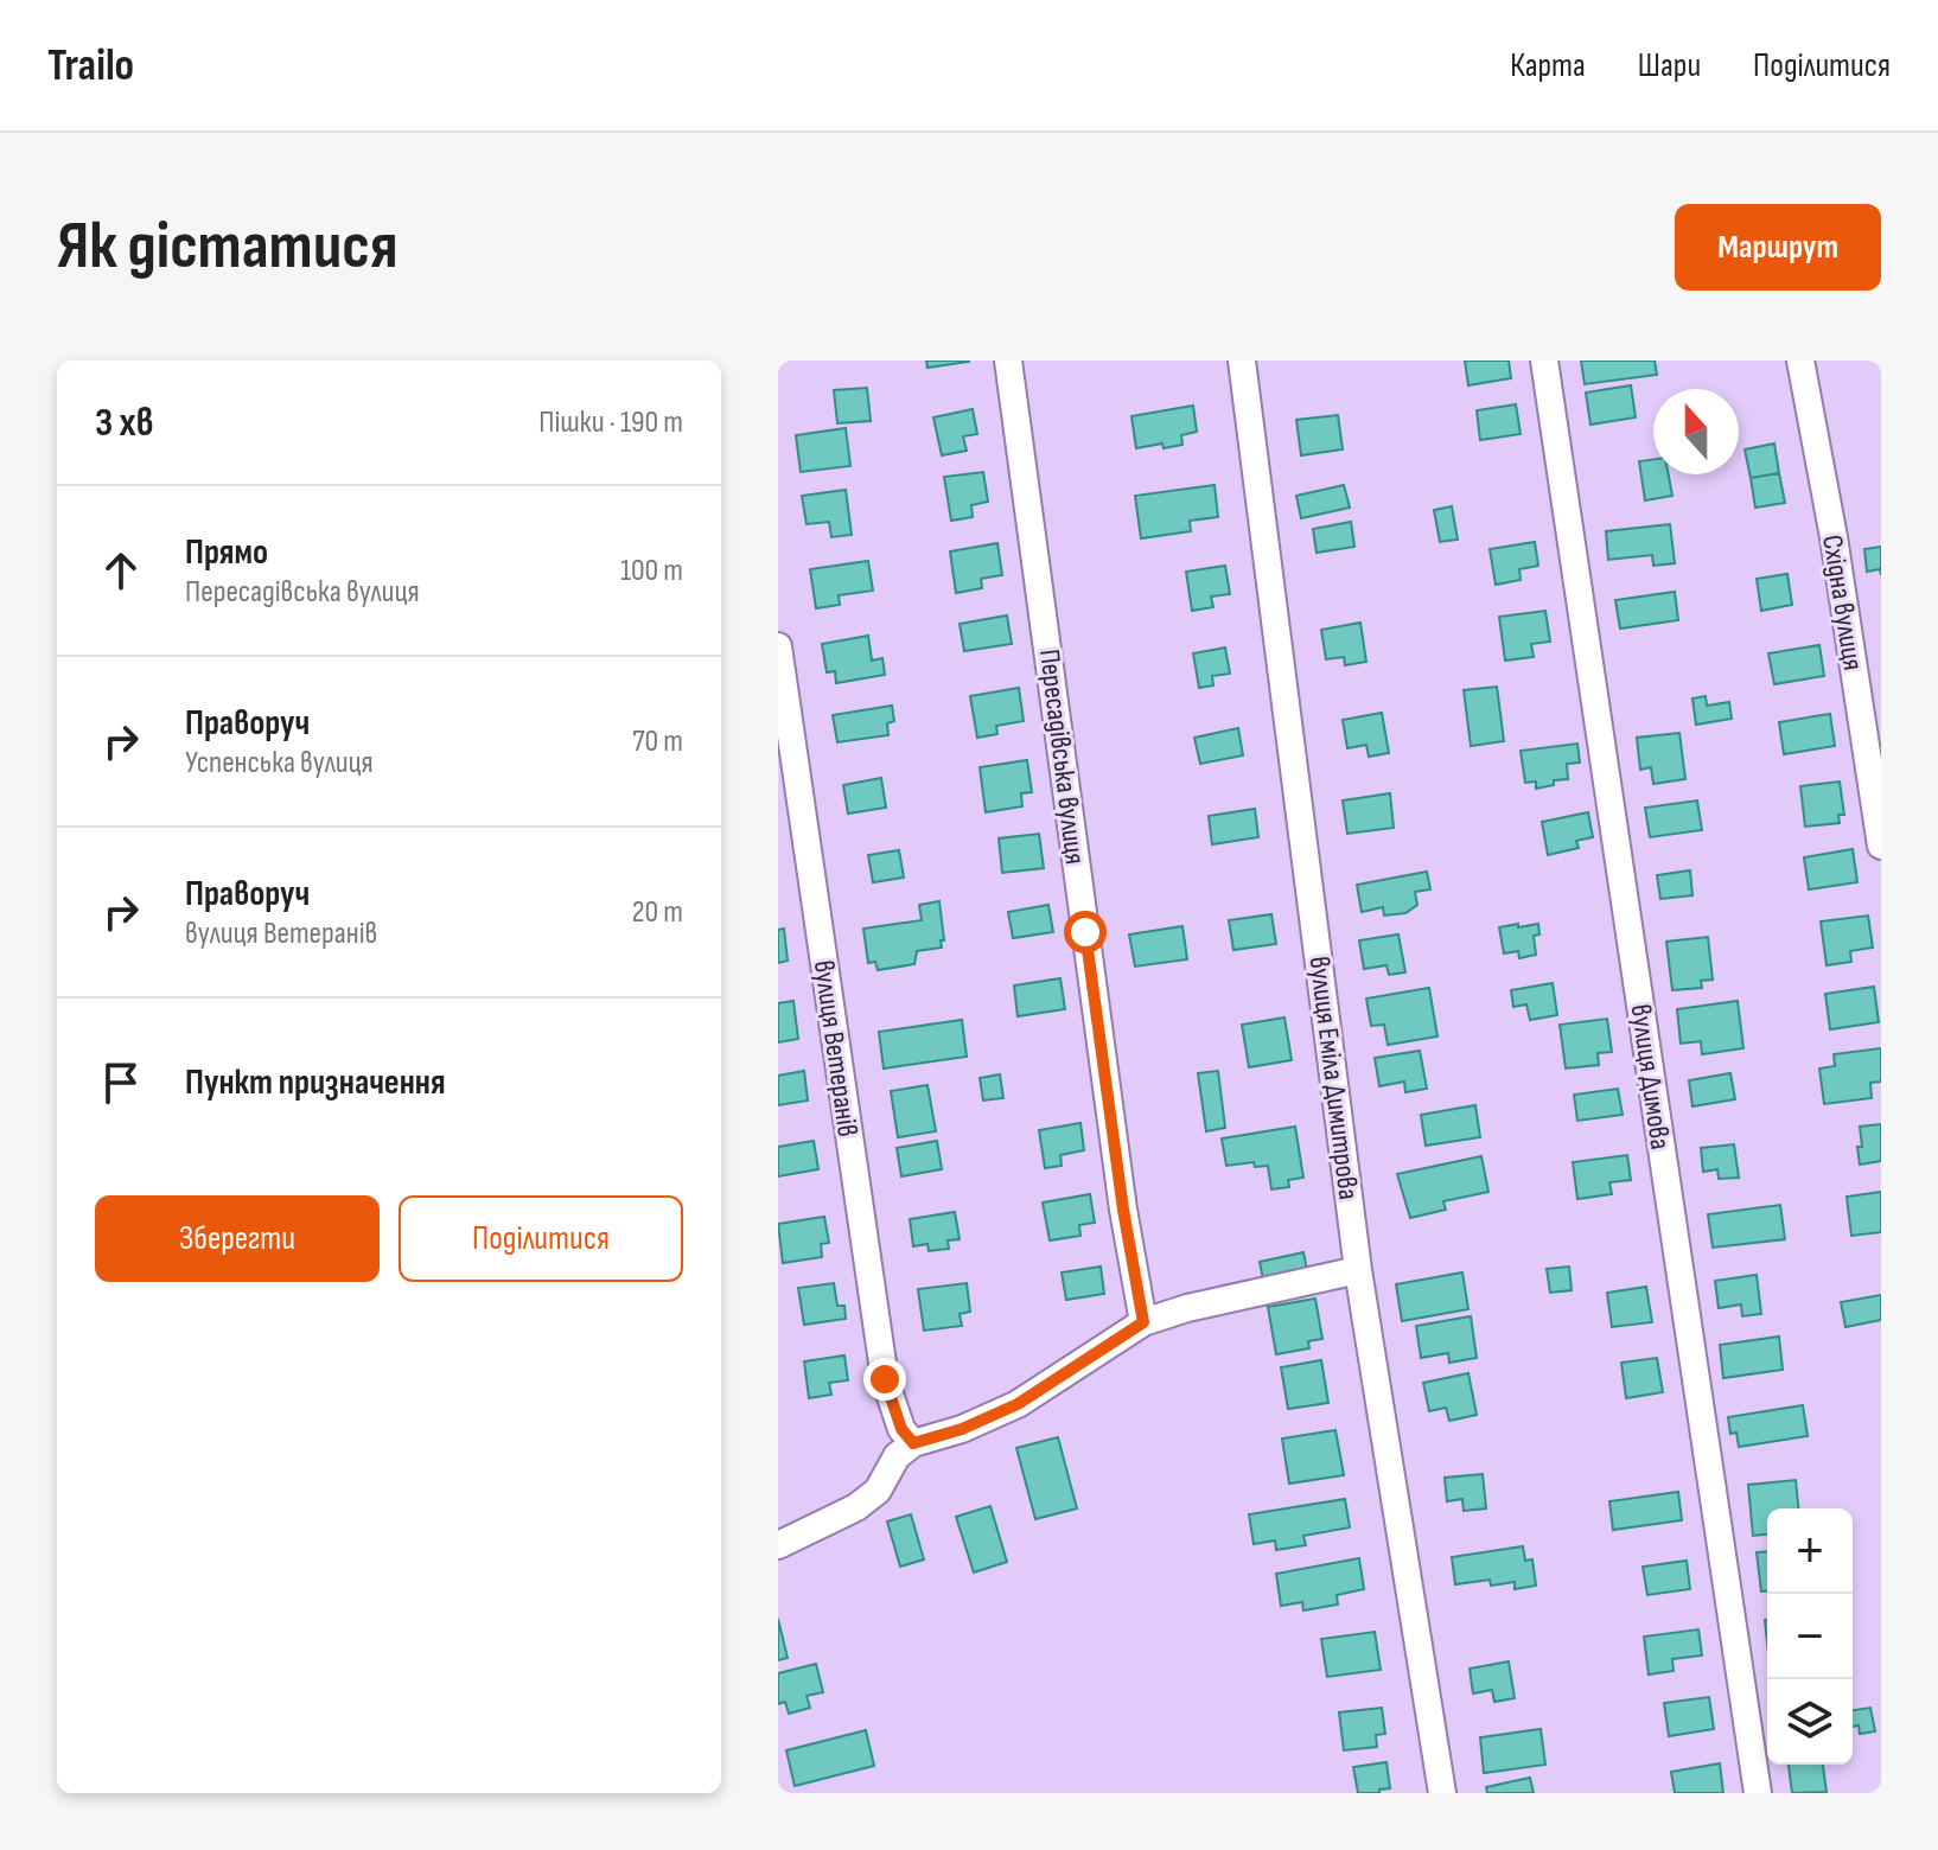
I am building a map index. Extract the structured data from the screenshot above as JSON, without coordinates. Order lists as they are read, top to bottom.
{
  "streets": {
    "street": [
      "Східна вулиця",
      "Пересадівська вулиця",
      "вулиця Ветеранів",
      "вулиця Димова",
      "вулиця Еміла Димитрова"
    ]
  },
  "north": "top",
  "page": {
    "header": "Trailo",
    "nav": ["Карта", "Шари", "Поділитися"],
    "buttons": [
      "Маршрут",
      ["Зберегти", "Поділитися"]
    ],
    "title": "Як дістатися",
    "heading": ["3 хв", "Пішки · 190 m"],
    "list": [
      ["Прямо", "Пересадівська вулиця", "100 m"],
      ["Праворуч", "Успенська вулиця", "70 m"],
      ["Праворуч", "вулиця Ветеранів", "20 m"],
      "Пункт призначення"
    ],
    "map_buttons": ["+", "−"]
  }
}
